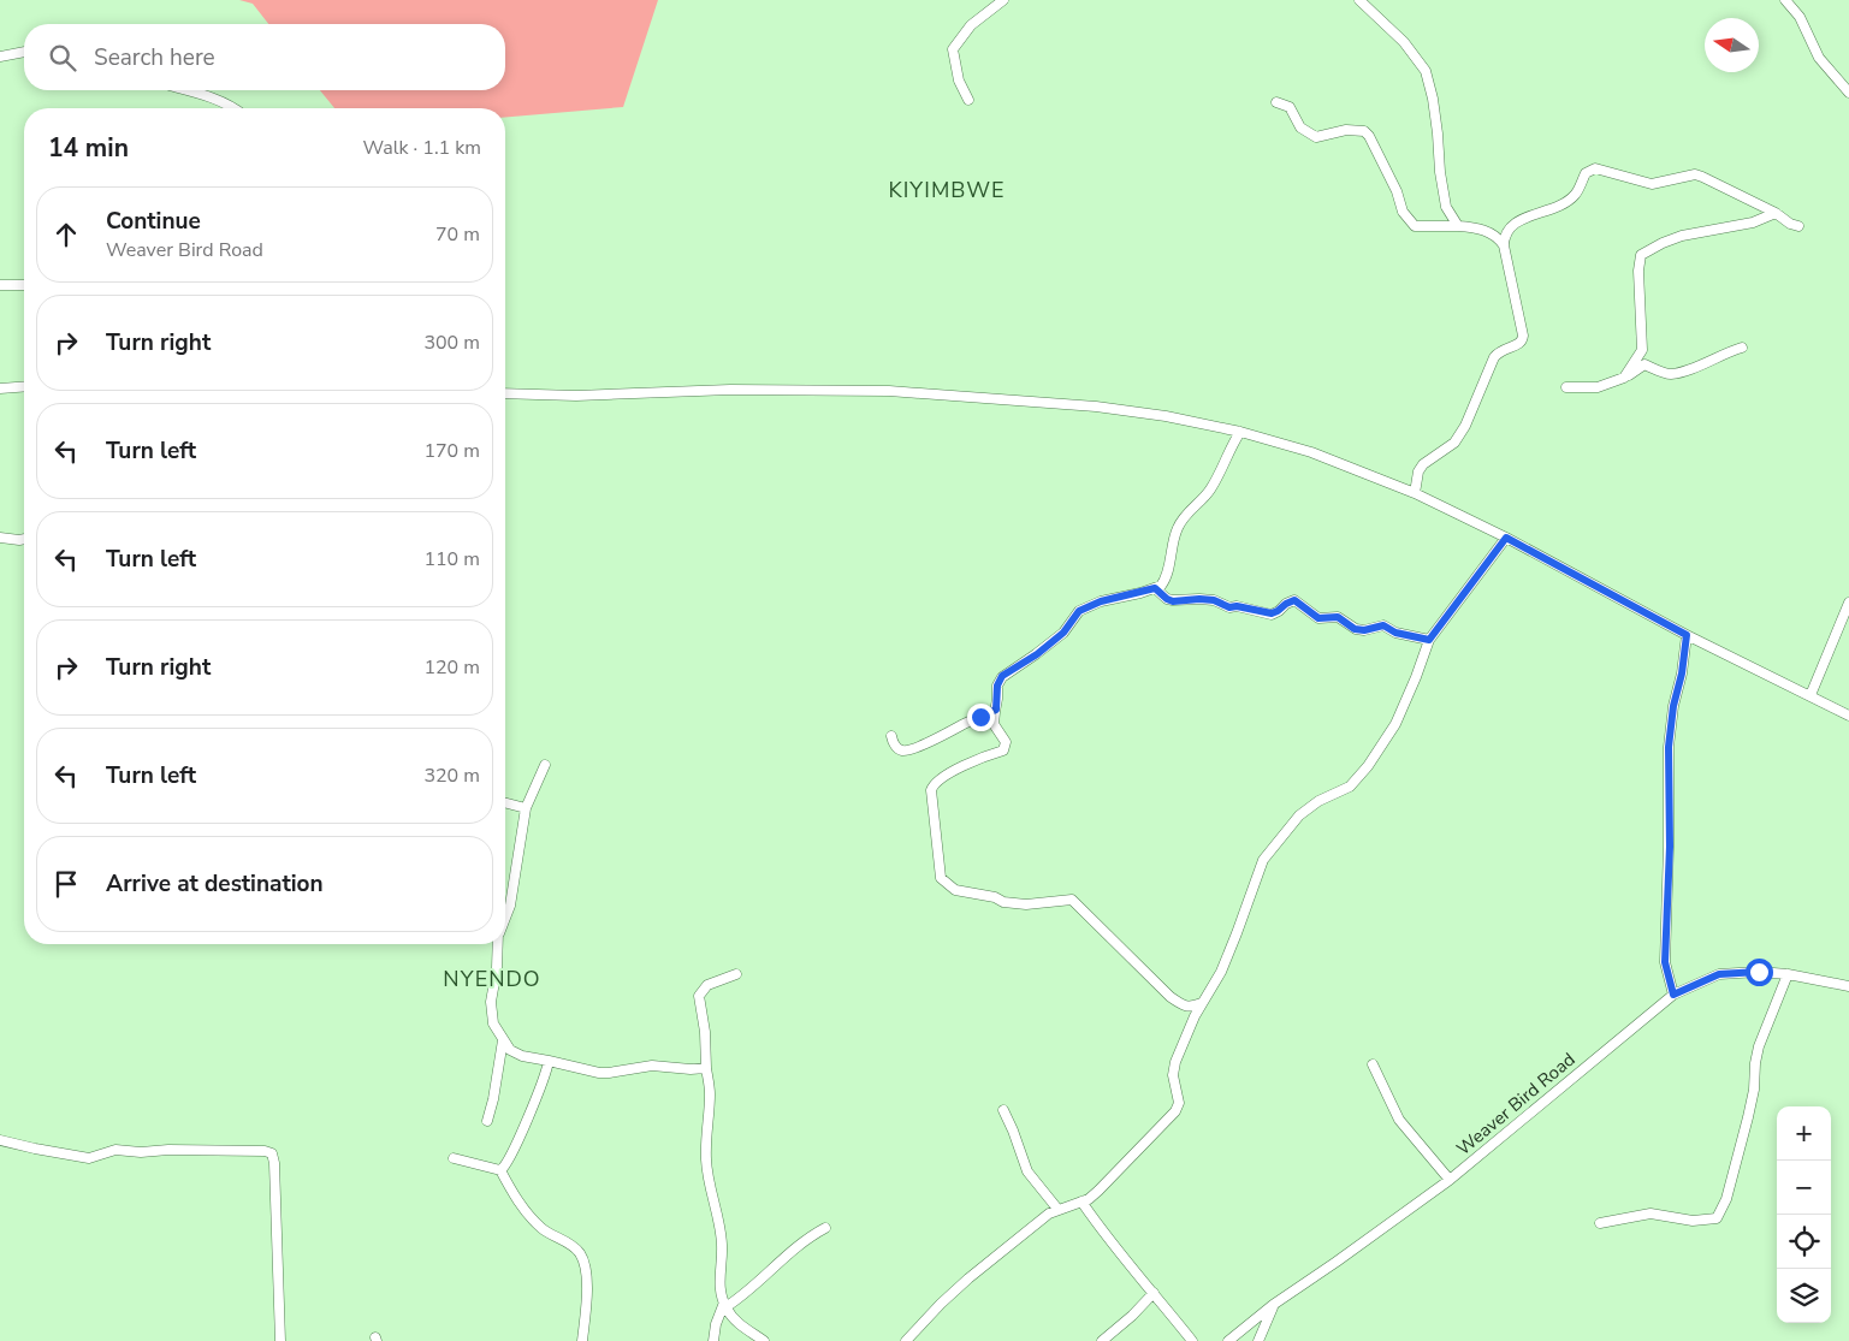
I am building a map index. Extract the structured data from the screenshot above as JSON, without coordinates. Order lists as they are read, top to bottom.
{
  "streets": {
    "street": ["Weaver Bird Road"]
  },
  "districts": ["KIYIMBWE", "NYENDO"],
  "north": "left",
  "page": {
    "search": "Search here",
    "heading": ["14 min", "Walk · 1.1 km"],
    "list": [
      ["Continue", "Weaver Bird Road", "70 m"],
      ["Turn right", "300 m"],
      ["Turn left", "170 m"],
      ["Turn left", "110 m"],
      ["Turn right", "120 m"],
      ["Turn left", "320 m"],
      "Arrive at destination"
    ],
    "map_buttons": ["+", "−"]
  }
}
